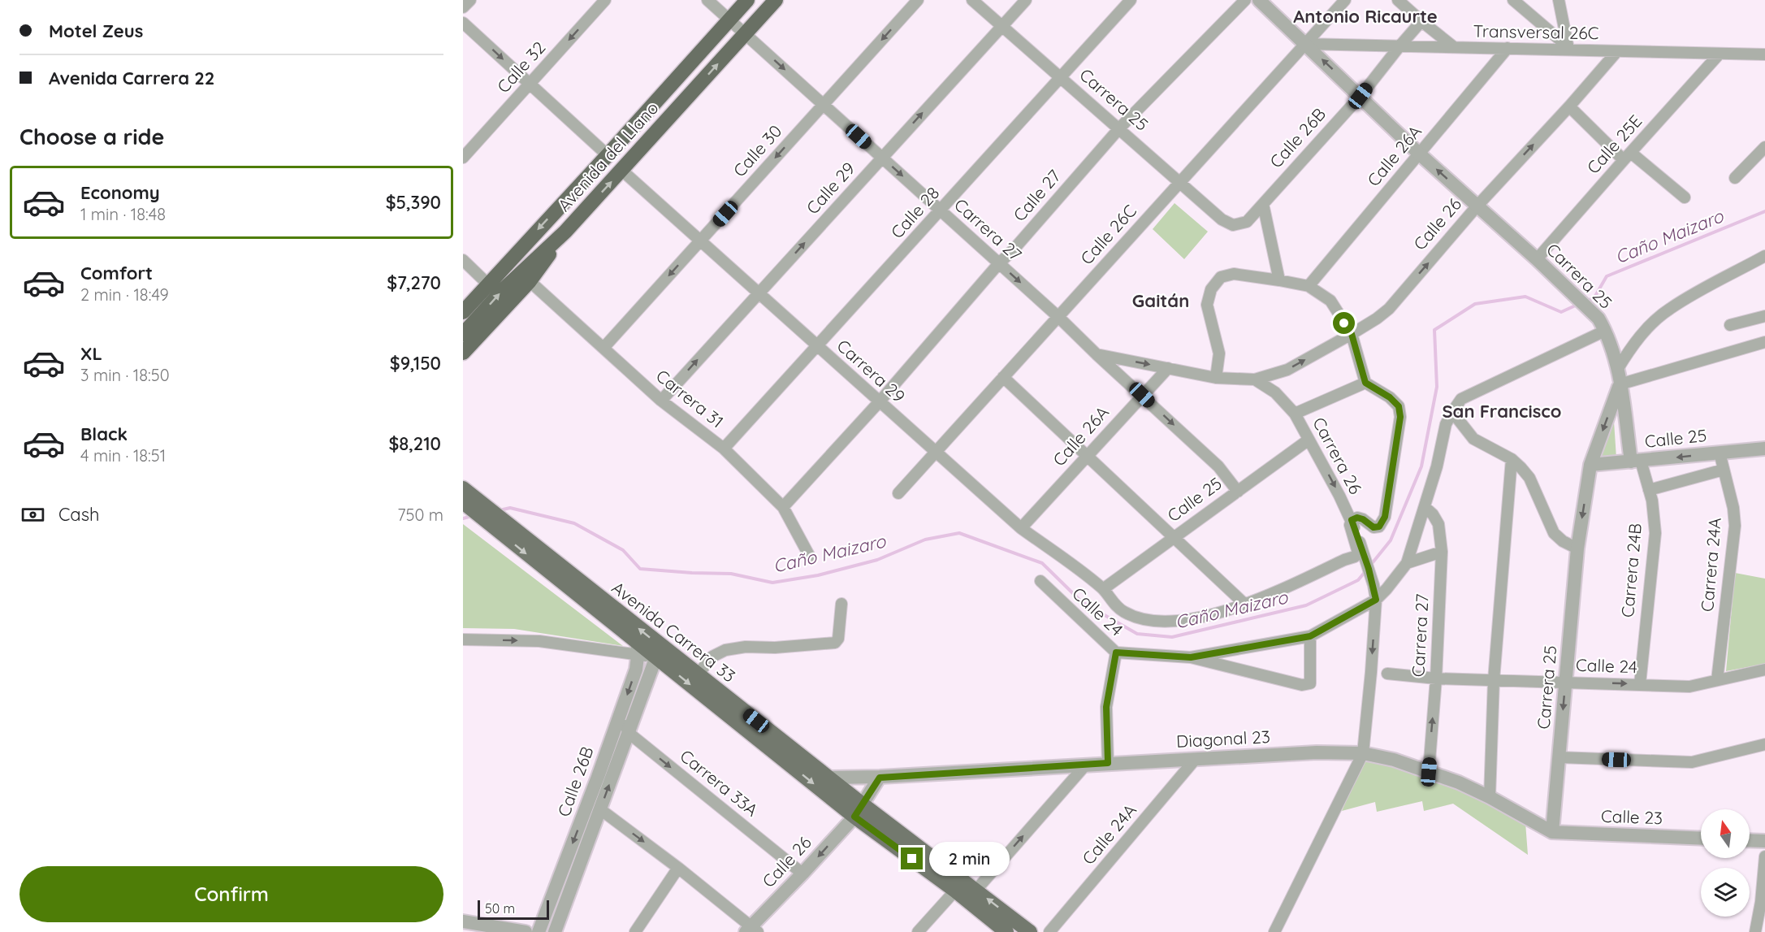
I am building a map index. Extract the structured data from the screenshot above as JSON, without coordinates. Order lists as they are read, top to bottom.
{
  "streets": {
    "highway": ["Avenida del Llano"],
    "main road": ["Avenida Carrera 33"],
    "street": [
      "Transversal 26C",
      "Calle 32",
      "Carrera 25",
      "Calle 26B",
      "Calle 25E",
      "Calle 30",
      "Calle 26A",
      "Calle 29",
      "Calle 27",
      "Calle 28",
      "Calle 26",
      "Carrera 27",
      "Calle 26C",
      "Carrera 29",
      "Carrera 31",
      "Calle 25",
      "Carrera 26",
      "Carrera 24A",
      "Carrera 24B",
      "Calle 24",
      "Diagonal 23",
      "Carrera 33A",
      "Calle 23",
      "Calle 24A"
    ]
  },
  "crossings": [
    ["Transversal 26C", "Carrera 25"],
    ["Transversal 26C", "Calle 26B"],
    ["Transversal 26C", "Calle 25E"],
    ["Transversal 26C", "Calle 26A"],
    ["Transversal 26C", "Calle 26"],
    ["Transversal 26C", "Calle 26C"],
    ["Carrera 25", "Calle 26B"],
    ["Carrera 25", "Calle 25E"],
    ["Carrera 25", "Calle 26A"],
    ["Carrera 25", "Calle 29"],
    ["Carrera 25", "Calle 27"],
    ["Carrera 25", "Calle 28"],
    ["Carrera 25", "Calle 26"],
    ["Carrera 25", "Calle 26C"],
    ["Carrera 25", "Calle 25"],
    ["Carrera 25", "Carrera 24B"],
    ["Carrera 25", "Calle 24"],
    ["Carrera 25", "Diagonal 23"],
    ["Carrera 25", "Calle 23"],
    ["Calle 26B", "Avenida Carrera 33"],
    ["Calle 26B", "Carrera 33A"],
    ["Calle 30", "Carrera 27"],
    ["Calle 30", "Carrera 29"],
    ["Calle 30", "Carrera 31"],
    ["Calle 26A", "Carrera 27"],
    ["Calle 26A", "Carrera 29"],
    ["Avenida del Llano", "Carrera 27"],
    ["Avenida del Llano", "Carrera 29"],
    ["Calle 29", "Carrera 27"],
    ["Calle 29", "Carrera 29"],
    ["Calle 29", "Carrera 31"],
    ["Calle 27", "Carrera 27"],
    ["Calle 27", "Carrera 29"],
    ["Calle 27", "Carrera 31"],
    ["Calle 28", "Carrera 27"],
    ["Calle 28", "Carrera 29"],
    ["Calle 28", "Carrera 31"],
    ["Calle 26", "Carrera 26"],
    ["Calle 26", "Avenida Carrera 33"],
    ["Calle 26", "Carrera 33A"],
    ["Carrera 27", "Calle 26C"],
    ["Carrera 27", "Calle 25"],
    ["Carrera 27", "Calle 24"],
    ["Carrera 27", "Diagonal 23"],
    ["Calle 26C", "Carrera 29"],
    ["Carrera 29", "Calle 25"],
    ["Carrera 29", "Calle 24"],
    ["Calle 25", "Carrera 26"],
    ["Calle 25", "Carrera 24A"],
    ["Calle 25", "Carrera 24B"],
    ["Calle 25", "Calle 24"],
    ["Carrera 26", "Calle 24"],
    ["Carrera 26", "Diagonal 23"],
    ["Carrera 24A", "Calle 24"],
    ["Carrera 24B", "Calle 24"],
    ["Avenida Carrera 33", "Diagonal 23"],
    ["Diagonal 23", "Calle 23"],
    ["Diagonal 23", "Calle 24A"]
  ],
  "one_way": [
    "Calle 32",
    "Calle 30",
    "Calle 29",
    "Carrera 26"
  ],
  "districts": ["Antonio Ricaurte", "Gaitán", "San Francisco"],
  "water": ["Caño Maizaro"],
  "scale_bar": "50 m",
  "north": "top",
  "page": {
    "banner": ["Motel Zeus", "Avenida Carrera 22"],
    "heading": "Choose a ride",
    "list": [
      {
        "name": "Economy",
        "note": "1 min · 18:48",
        "value": "$5,390"
      },
      {
        "name": "Comfort",
        "note": "2 min · 18:49",
        "value": "$7,270"
      },
      {
        "name": "XL",
        "note": "3 min · 18:50",
        "value": "$9,150"
      },
      {
        "name": "Black",
        "note": "4 min · 18:51",
        "value": "$8,210"
      }
    ],
    "pay": ["Cash", "750 m"],
    "bubble": "2 min",
    "buttons": "Confirm",
    "scale": "50 m"
  }
}
